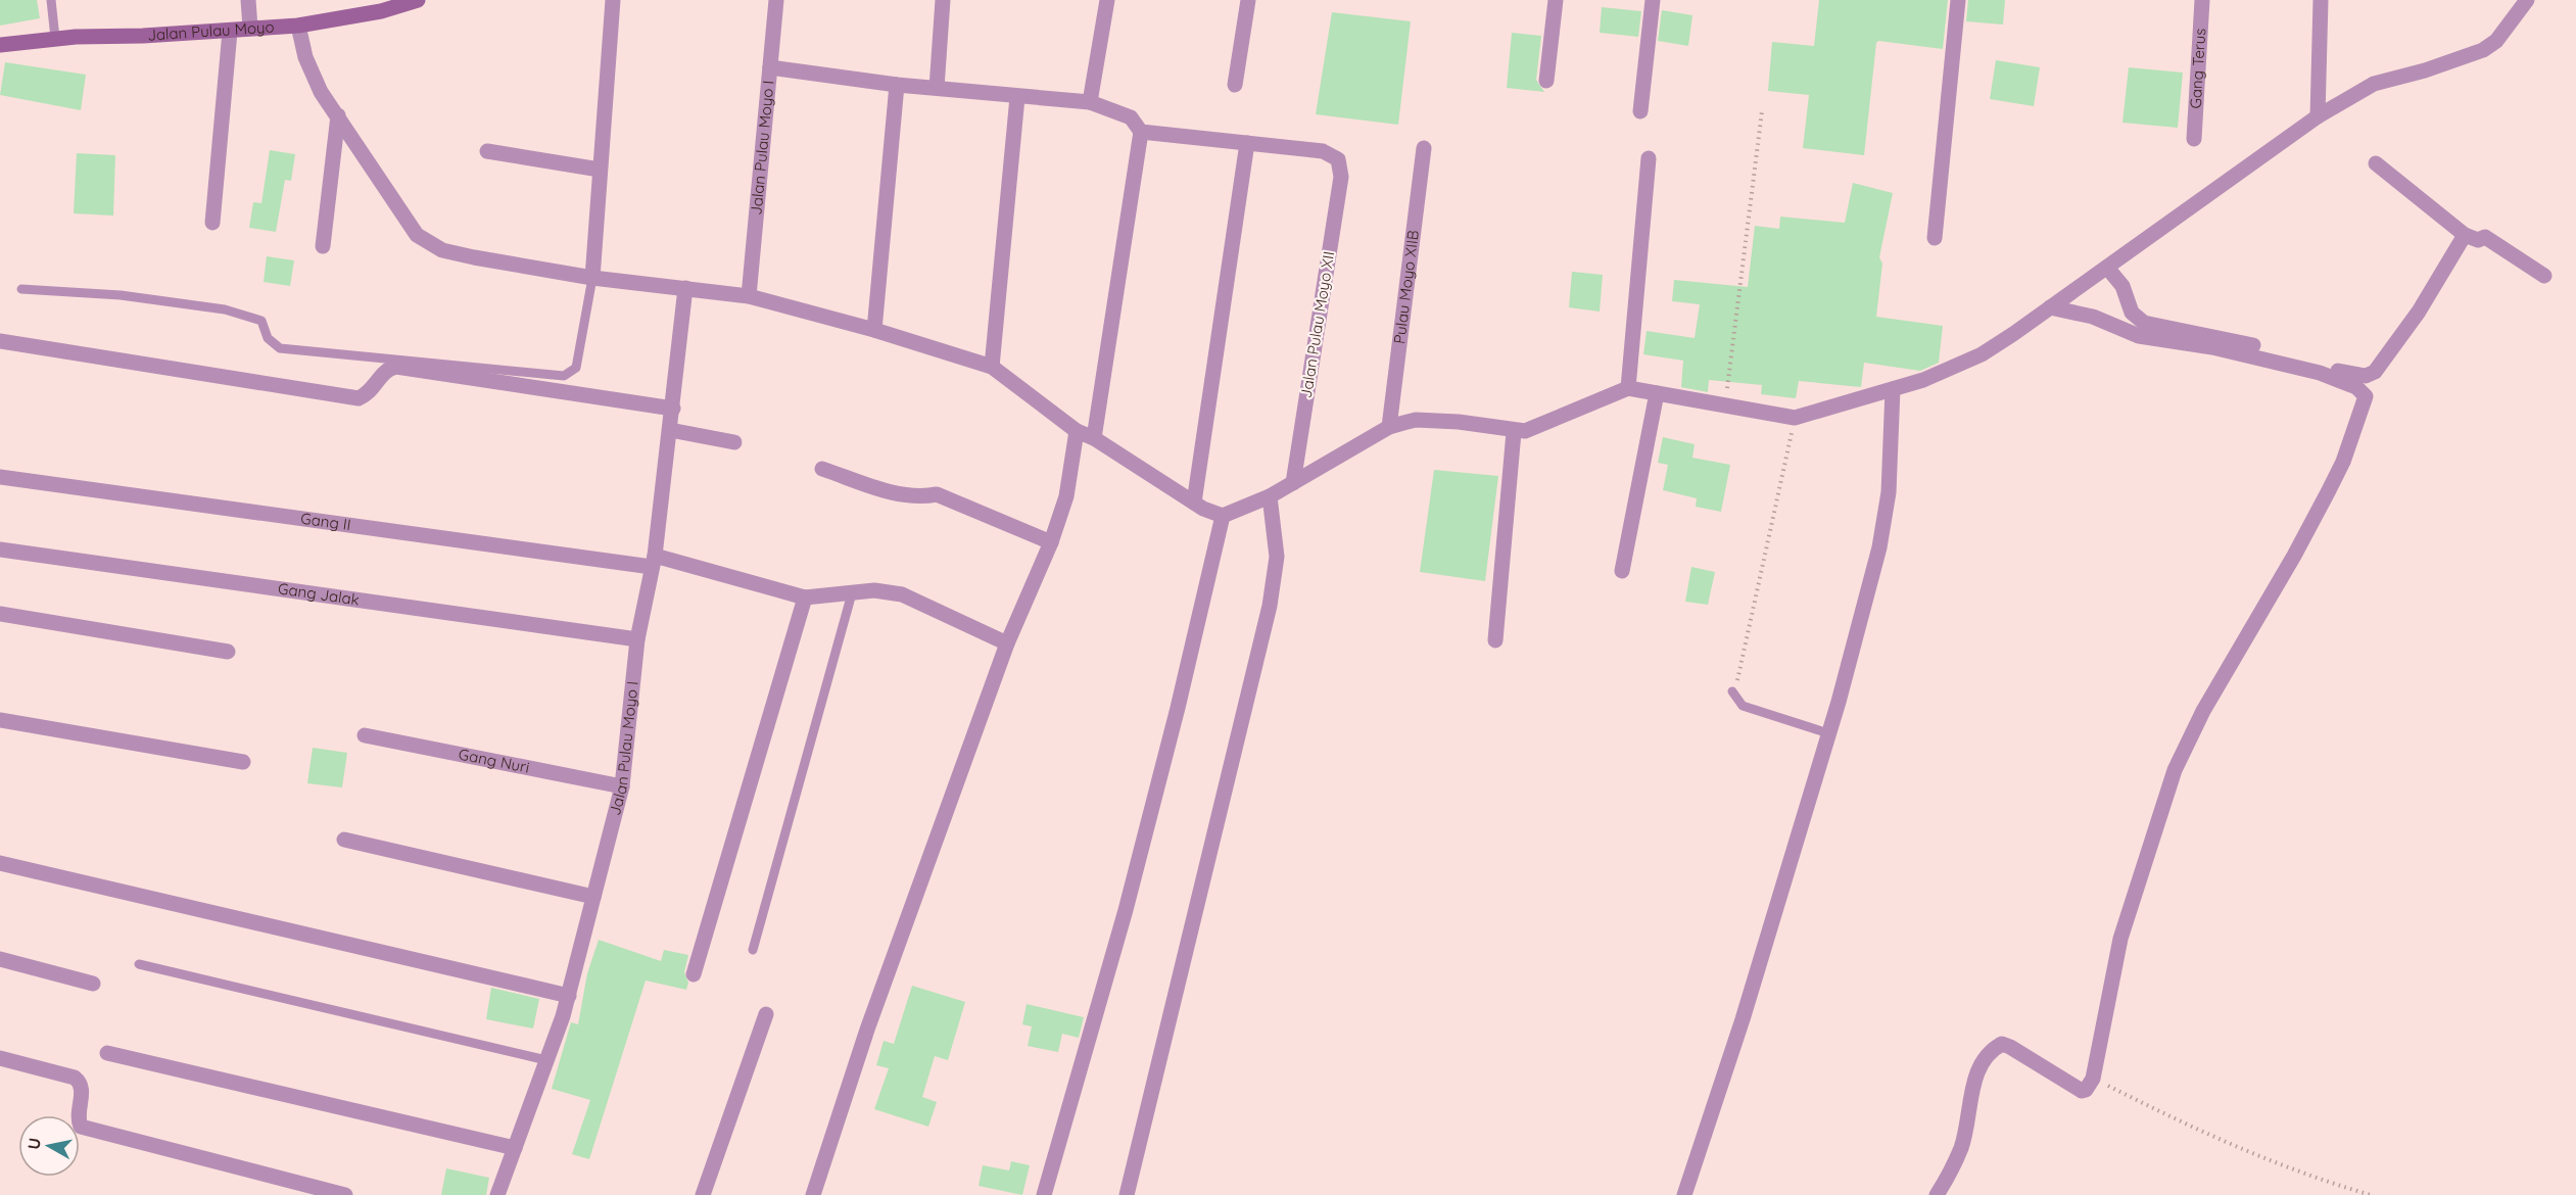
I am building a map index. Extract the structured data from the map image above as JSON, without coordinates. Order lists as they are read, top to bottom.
{
  "streets": {
    "street": [
      "Jalan Pulau Moyo",
      "Gang Terus",
      "Jalan Pulau Moyo I",
      "Pulau Moyo XIIB",
      "Jalan Pulau Moyo XII",
      "Gang II",
      "Gang Jalak",
      "Gang Nuri"
    ]
  },
  "crossings": [
    ["Jalan Pulau Moyo I", "Gang II"],
    ["Jalan Pulau Moyo I", "Gang Jalak"],
    ["Jalan Pulau Moyo I", "Gang Nuri"]
  ],
  "north": "left"
}
